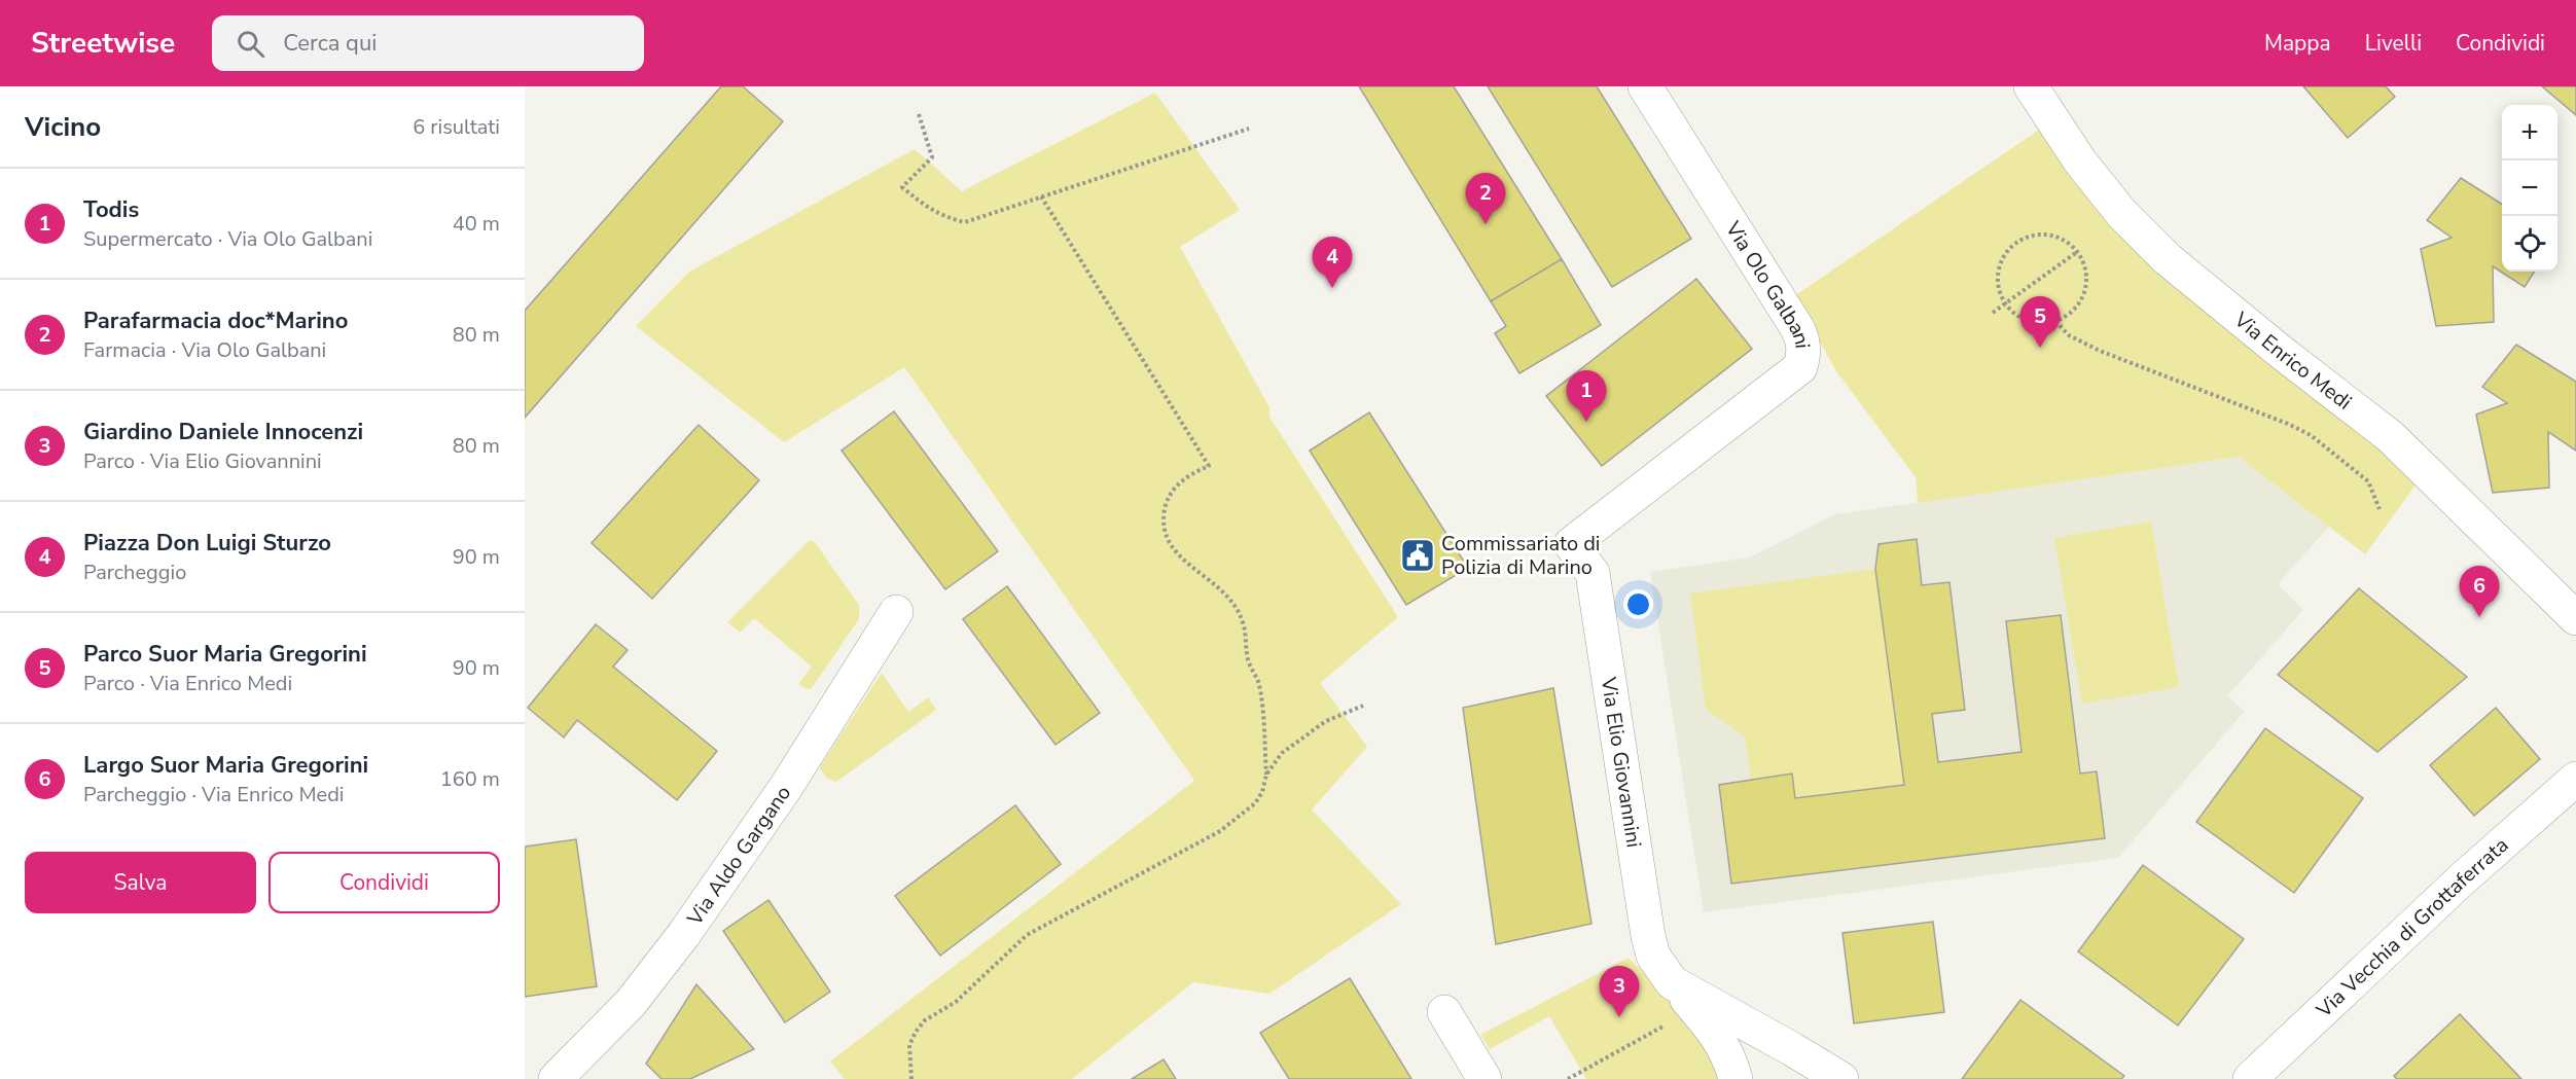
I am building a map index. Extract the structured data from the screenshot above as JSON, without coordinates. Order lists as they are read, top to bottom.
{
  "streets": {
    "street": [
      "Via Olo Galbani",
      "Via Enrico Medi",
      "Via Elio Giovannini",
      "Via Aldo Gargano",
      "Via Vecchia di Grottaferrata"
    ]
  },
  "crossings": [
    ["Via Olo Galbani", "Via Elio Giovannini"]
  ],
  "places": {
    "public building": ["Commissariato di Polizia di Marino"]
  },
  "page": {
    "header": "Streetwise",
    "search": "Cerca qui",
    "nav": ["Mappa", "Livelli", "Condividi"],
    "heading": ["Vicino", "6 risultati"],
    "map_buttons": ["+", "−"],
    "list": [
      {
        "mark": "1",
        "name": "Todis",
        "note": "Supermercato · Via Olo Galbani",
        "value": "40 m"
      },
      {
        "mark": "2",
        "name": "Parafarmacia doc*Marino",
        "note": "Farmacia · Via Olo Galbani",
        "value": "80 m"
      },
      {
        "mark": "3",
        "name": "Giardino Daniele Innocenzi",
        "note": "Parco · Via Elio Giovannini",
        "value": "80 m"
      },
      {
        "mark": "4",
        "name": "Piazza Don Luigi Sturzo",
        "note": "Parcheggio",
        "value": "90 m"
      },
      {
        "mark": "5",
        "name": "Parco Suor Maria Gregorini",
        "note": "Parco · Via Enrico Medi",
        "value": "90 m"
      },
      {
        "mark": "6",
        "name": "Largo Suor Maria Gregorini",
        "note": "Parcheggio · Via Enrico Medi",
        "value": "160 m"
      }
    ],
    "pins": [
      "2",
      "4",
      "5",
      "1",
      "6",
      "3"
    ],
    "buttons": ["Salva", "Condividi"]
  }
}
